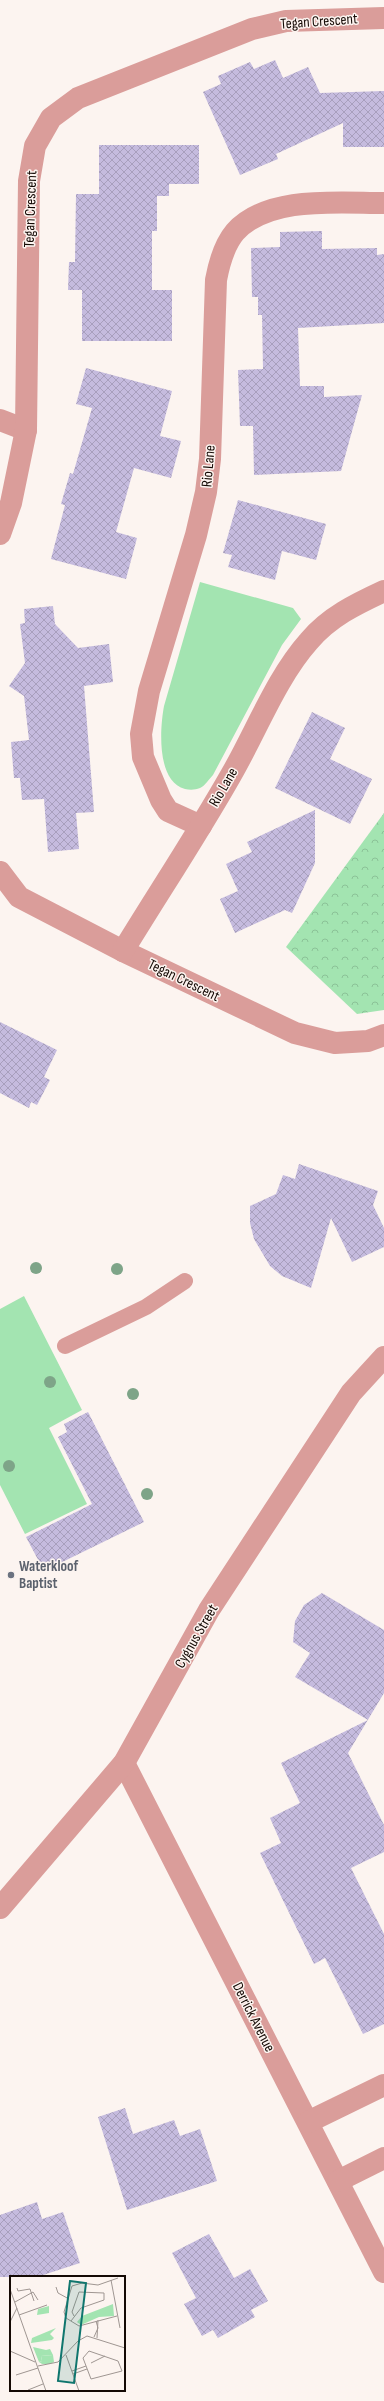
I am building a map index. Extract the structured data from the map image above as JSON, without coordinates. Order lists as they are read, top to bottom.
{
  "streets": {
    "street": [
      "Tegan Crescent",
      "Rio Lane",
      "Cygnus Street",
      "Derrick Avenue"
    ]
  },
  "crossings": [
    ["Tegan Crescent", "Rio Lane"],
    ["Cygnus Street", "Derrick Avenue"]
  ],
  "places": ["Waterkloof Baptist"]
}
